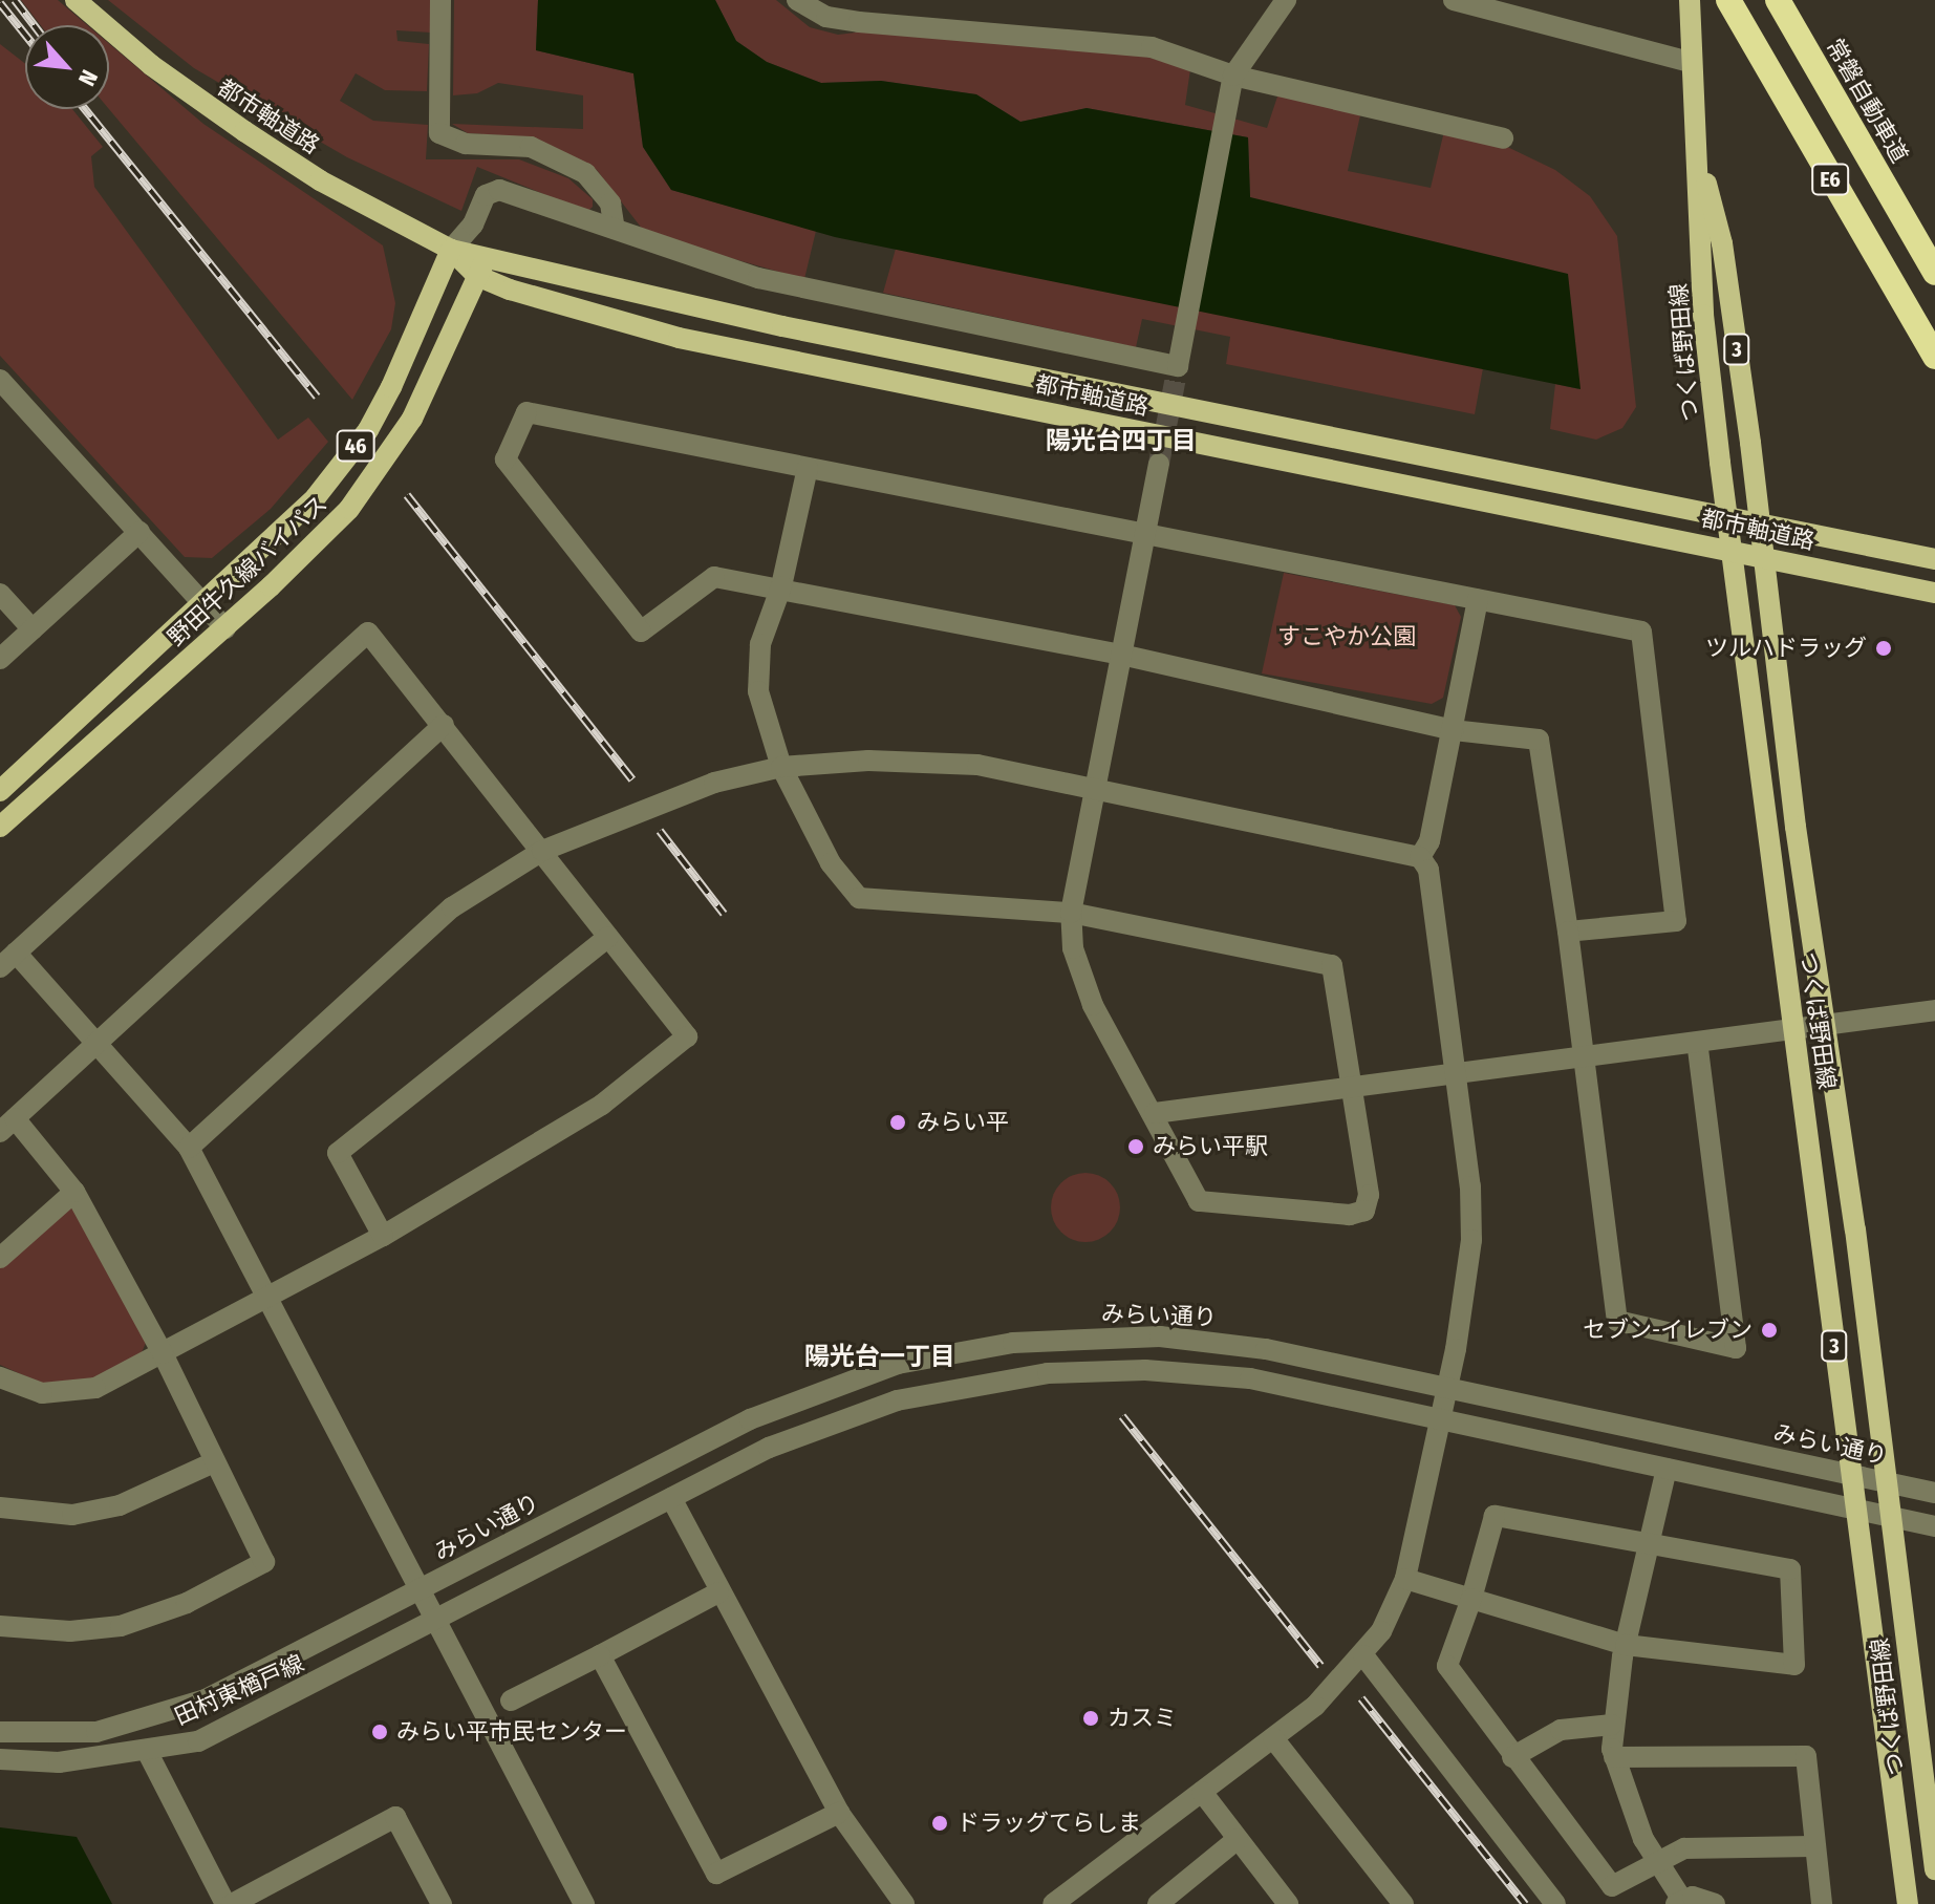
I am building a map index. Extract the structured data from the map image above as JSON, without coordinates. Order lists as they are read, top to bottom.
{
  "streets": {
    "highway": ["常磐自動車道", "E6"],
    "main road": [
      "都市軸道路",
      "3",
      "つくば野田線",
      "46",
      "野田牛久線バイパス"
    ],
    "street": ["みらい通り", "田村東楢戸線"]
  },
  "crossings": [
    ["都市軸道路", "つくば野田線"],
    ["都市軸道路", "野田牛久線バイパス"],
    ["つくば野田線", "みらい通り"],
    ["みらい通り", "田村東楢戸線"]
  ],
  "districts": ["陽光台四丁目", "陽光台一丁目"],
  "parks": ["すこやか公園"],
  "places": [
    "ツルハドラッグ",
    "みらい平",
    "みらい平駅",
    "セブン-イレブン",
    "カスミ",
    "みらい平市民センター",
    "ドラッグてらしま"
  ],
  "north": "bottom right"
}
